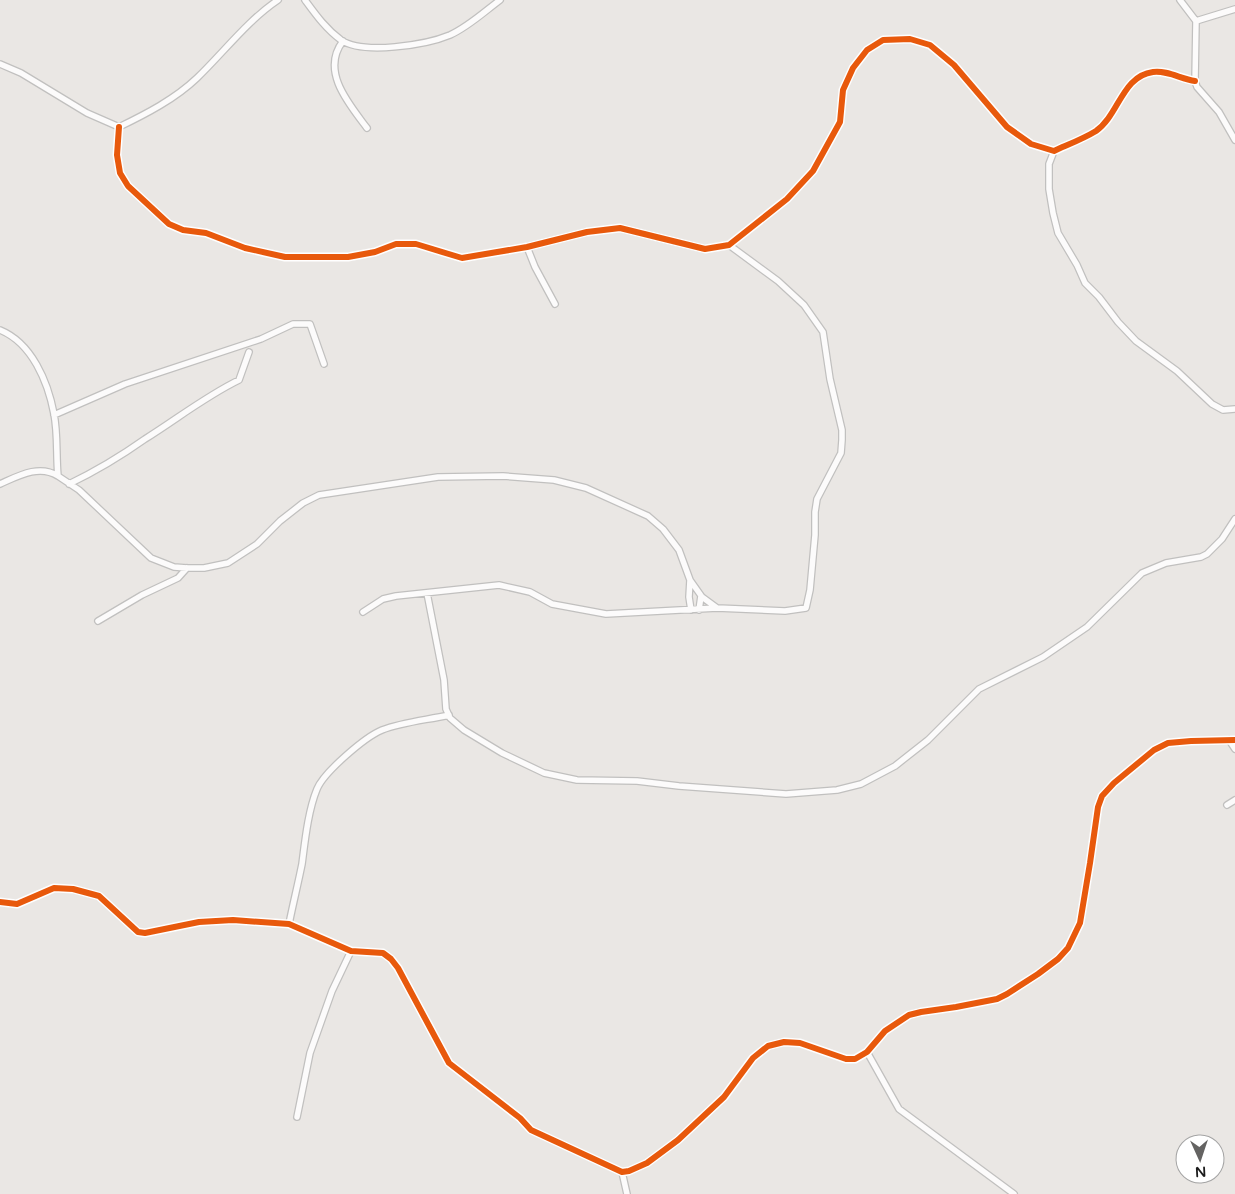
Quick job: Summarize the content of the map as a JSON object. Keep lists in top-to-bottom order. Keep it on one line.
{"north":"bottom"}
